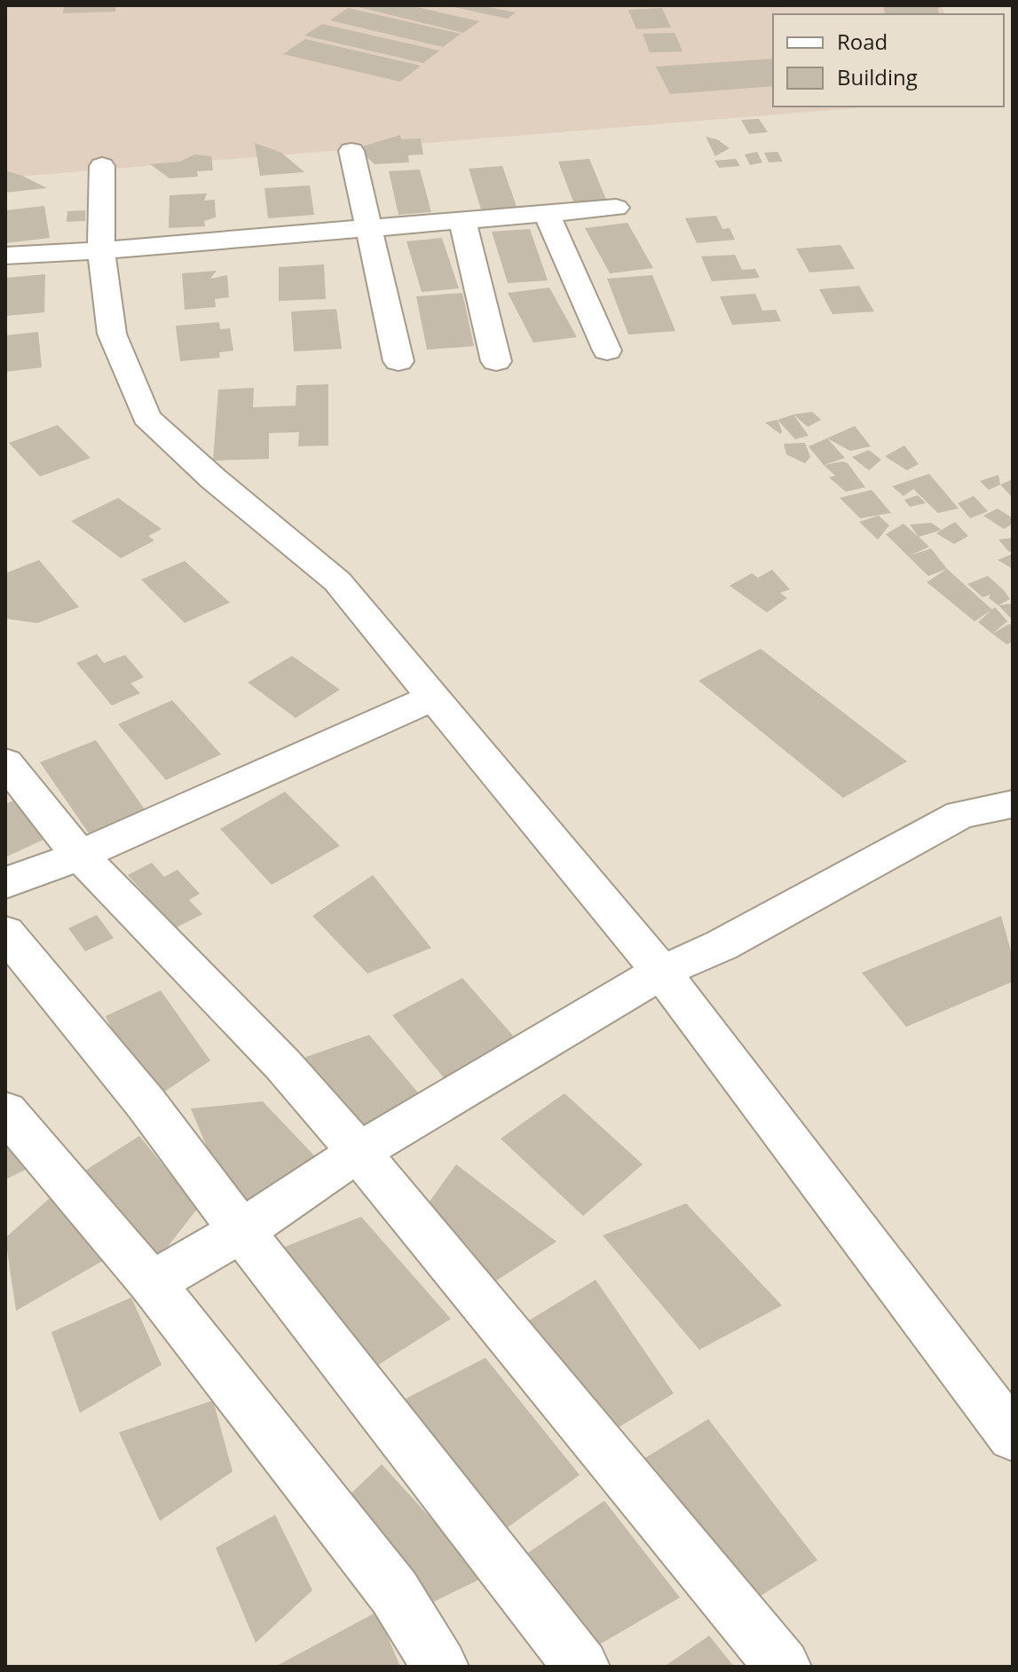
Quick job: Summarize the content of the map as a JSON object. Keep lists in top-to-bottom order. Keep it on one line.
{"legend":["Road","Building"]}
